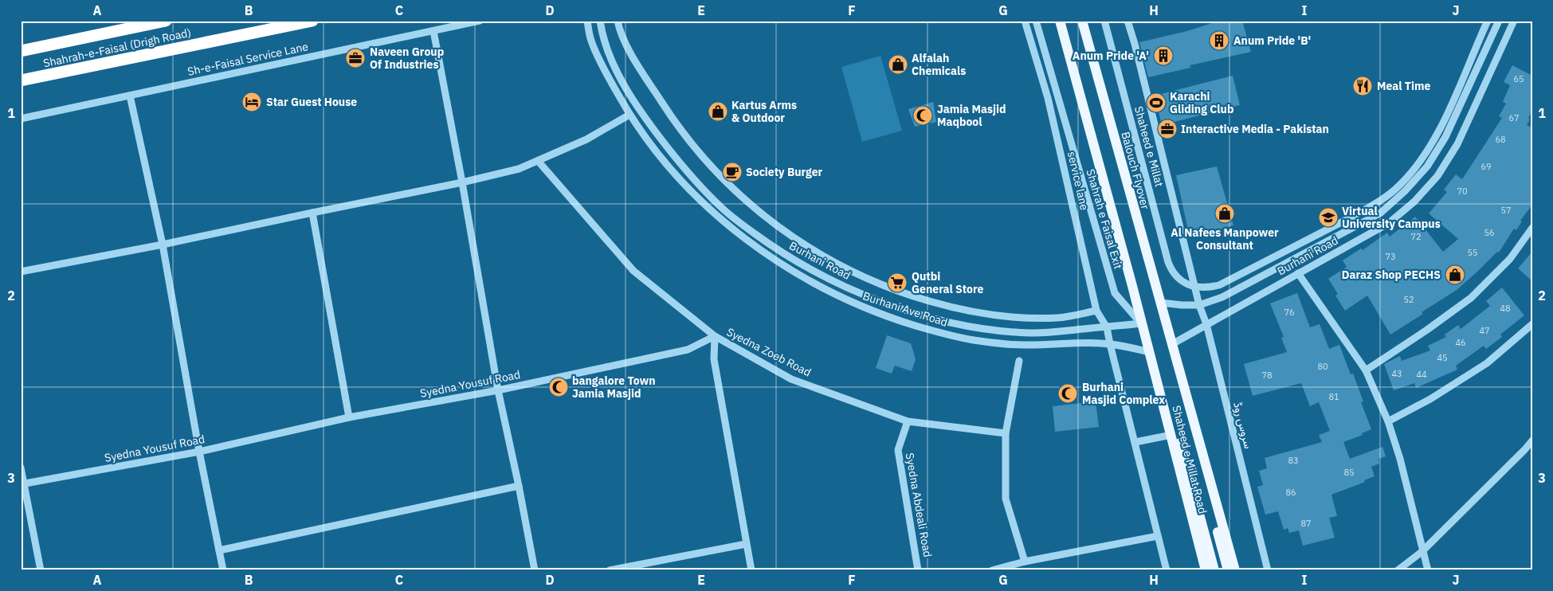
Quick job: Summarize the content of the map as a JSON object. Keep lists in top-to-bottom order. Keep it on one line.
{"streets":{"highway":["Shahrah-e-Faisal (Drigh Road)"],"main road":["Balouch Flyover","Shaheed e Millat Road"],"street":["Sh-e-Faisal Service Lane","Shaheed e Millat","service lane","Shahrah e Faisal Exit","Burhani Road","Burhani Ave Road","Syedna Zoeb Road","Syedna Yousuf Road","سروس روڈ","Syedna Abdeali Road"]},"crossings":[["Shaheed e Millat","سروس روڈ"],["Balouch Flyover","Burhani Road"],["Balouch Flyover","Shaheed e Millat Road"],["service lane","Burhani Road"],["service lane","Burhani Ave Road"],["Shahrah e Faisal Exit","Burhani Road"],["Shahrah e Faisal Exit","Shaheed e Millat Road"],["Burhani Road","سروس روڈ"],["Burhani Road","Shaheed e Millat Road"],["Burhani Ave Road","Shaheed e Millat Road"],["Syedna Zoeb Road","Syedna Yousuf Road"],["Syedna Zoeb Road","Syedna Abdeali Road"]],"places":{"building":["Anum Pride 'B'","Anum Pride 'A'"],"office":["Naveen Group Of Industries","Interactive Media - Pakistan"],"shop":["Alfalah Chemicals","Kartus Arms & Outdoor","Al Nafees Manpower Consultant","Daraz Shop PECHS"],"restaurant":["Meal Time"],"hotel":["Star Guest House"],"sports":["Karachi Gliding Club"],"mosque":["Jamia Masjid Maqbool","bangalore Town Jamia Masjid","Burhani Masjid Complex"],"cafe":["Society Burger"],"school or university":["Virtual University Campus"],"supermarket":["Qutbi General Store"]},"house_numbers":["65","67","68","69","70","57","56","72","55","73","52","48","76","47","46","45","80","43","44","78","81","83","85","86","87"],"grid":{"columns":["A","B","C","D","E","F","G","H","I","J"],"rows":["1","2","3"]}}
